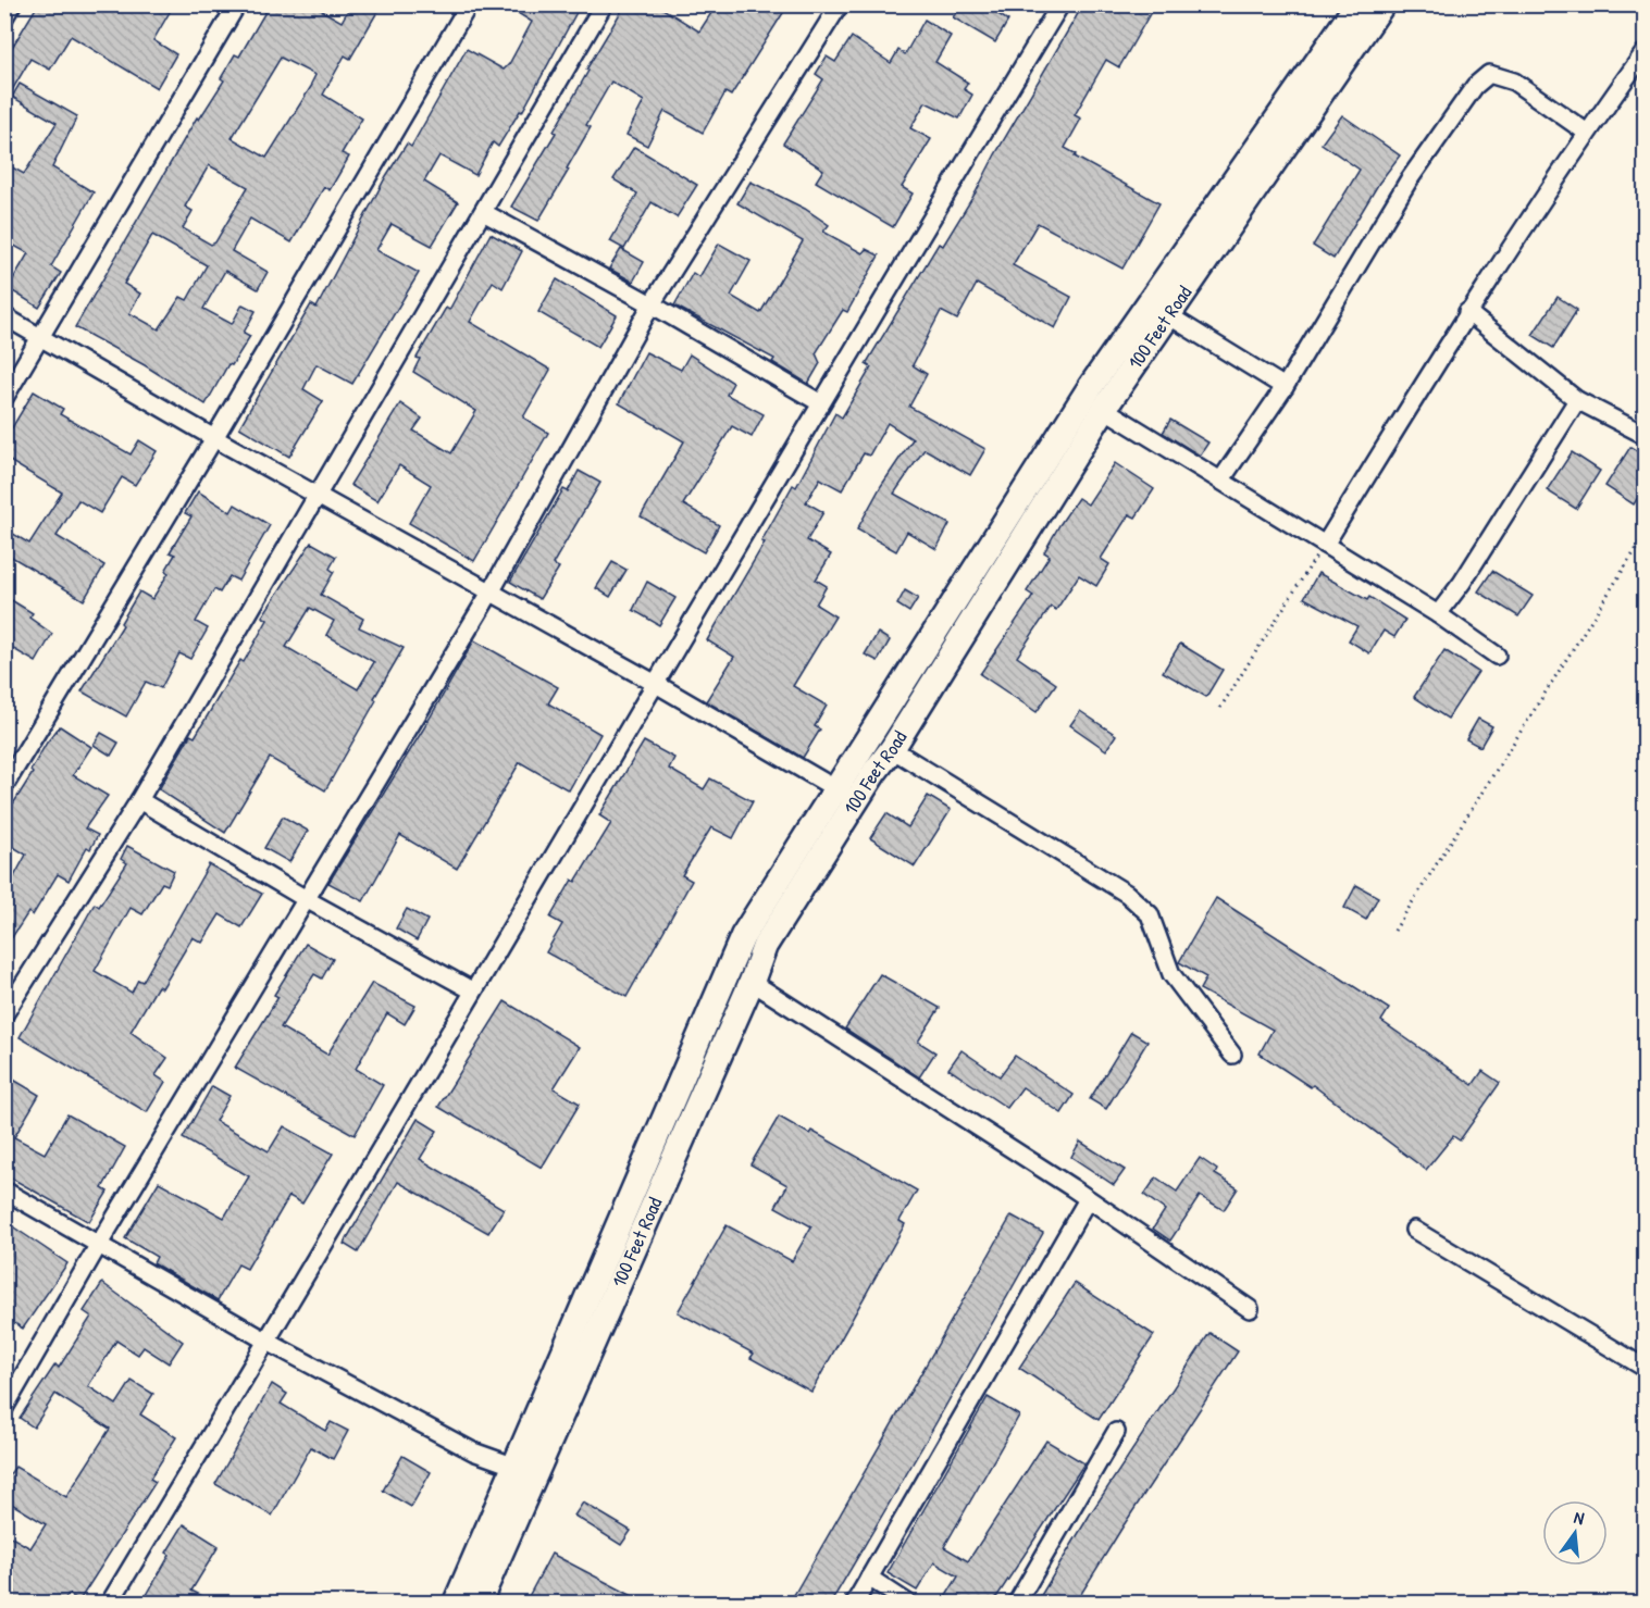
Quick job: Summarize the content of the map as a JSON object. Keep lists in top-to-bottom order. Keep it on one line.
{"streets":{"street":["100 Feet Road"]},"north":"top"}
